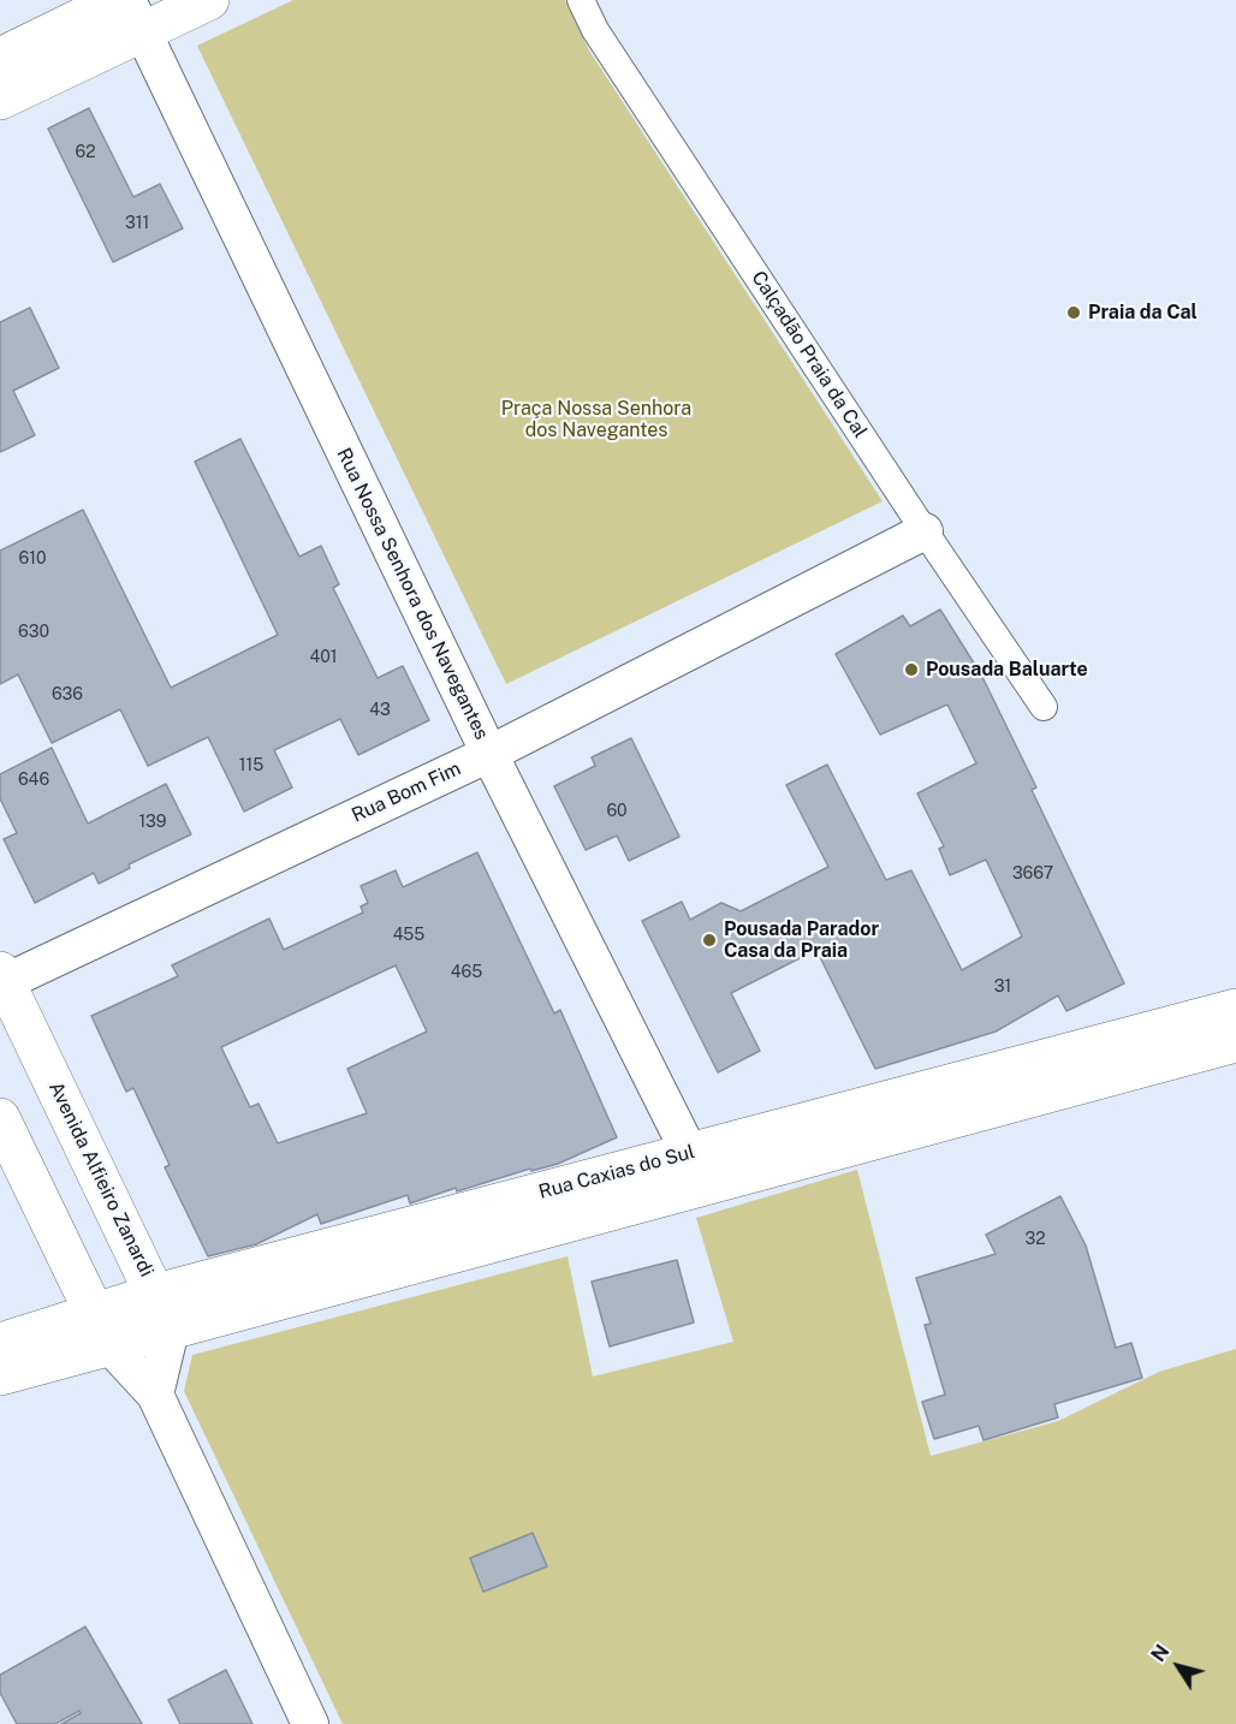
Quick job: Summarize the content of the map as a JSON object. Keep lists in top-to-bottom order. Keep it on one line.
{"streets":{"street":["Calçadão Praia da Cal","Rua Nossa Senhora dos Navegantes","Rua Bom Fim","Rua Caxias do Sul","Avenida Alfieiro Zanardi"]},"crossings":[["Calçadão Praia da Cal","Rua Bom Fim"],["Rua Nossa Senhora dos Navegantes","Rua Bom Fim"],["Rua Nossa Senhora dos Navegantes","Rua Caxias do Sul"],["Rua Bom Fim","Avenida Alfieiro Zanardi"],["Rua Caxias do Sul","Avenida Alfieiro Zanardi"]],"parks":["Praça Nossa Senhora dos Navegantes"],"places":["Praia da Cal","Pousada Baluarte","Pousada Parador Casa da Praia"],"house_numbers":["62","311","610","630","401","636","43","115","646","60","139","3667","455","465","31","32"],"north":"top left"}
